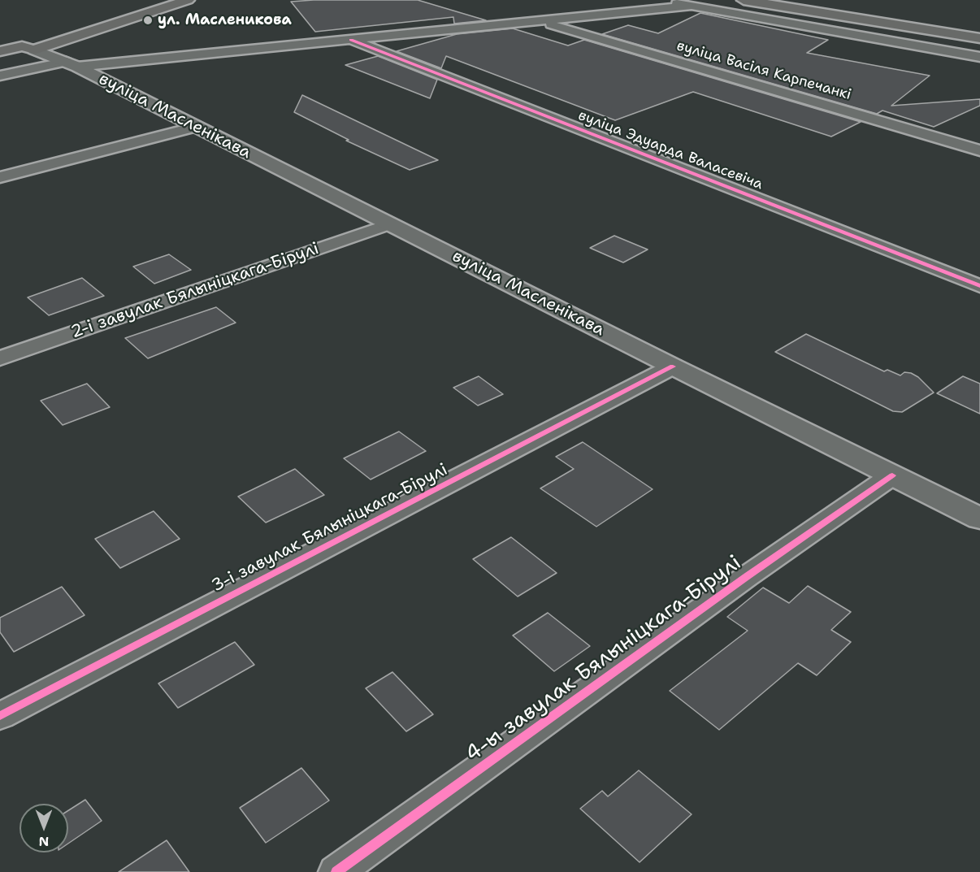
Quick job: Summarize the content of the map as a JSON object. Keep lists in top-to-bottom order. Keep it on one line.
{"streets":{"main road":["вуліца Масленікава"],"street":["вуліца Васіля Карпечанкі","вуліца Эдуарда Валасевіча","2-і завулак Бялыніцкага-Бірулі","3-і завулак Бялыніцкага-Бірулі","4-ы завулак Бялыніцкага-Бірулі"]},"crossings":[["вуліца Масленікава","2-і завулак Бялыніцкага-Бірулі"],["вуліца Масленікава","3-і завулак Бялыніцкага-Бірулі"],["вуліца Масленікава","4-ы завулак Бялыніцкага-Бірулі"]],"places":["ул. Масленикова"],"north":"bottom"}
